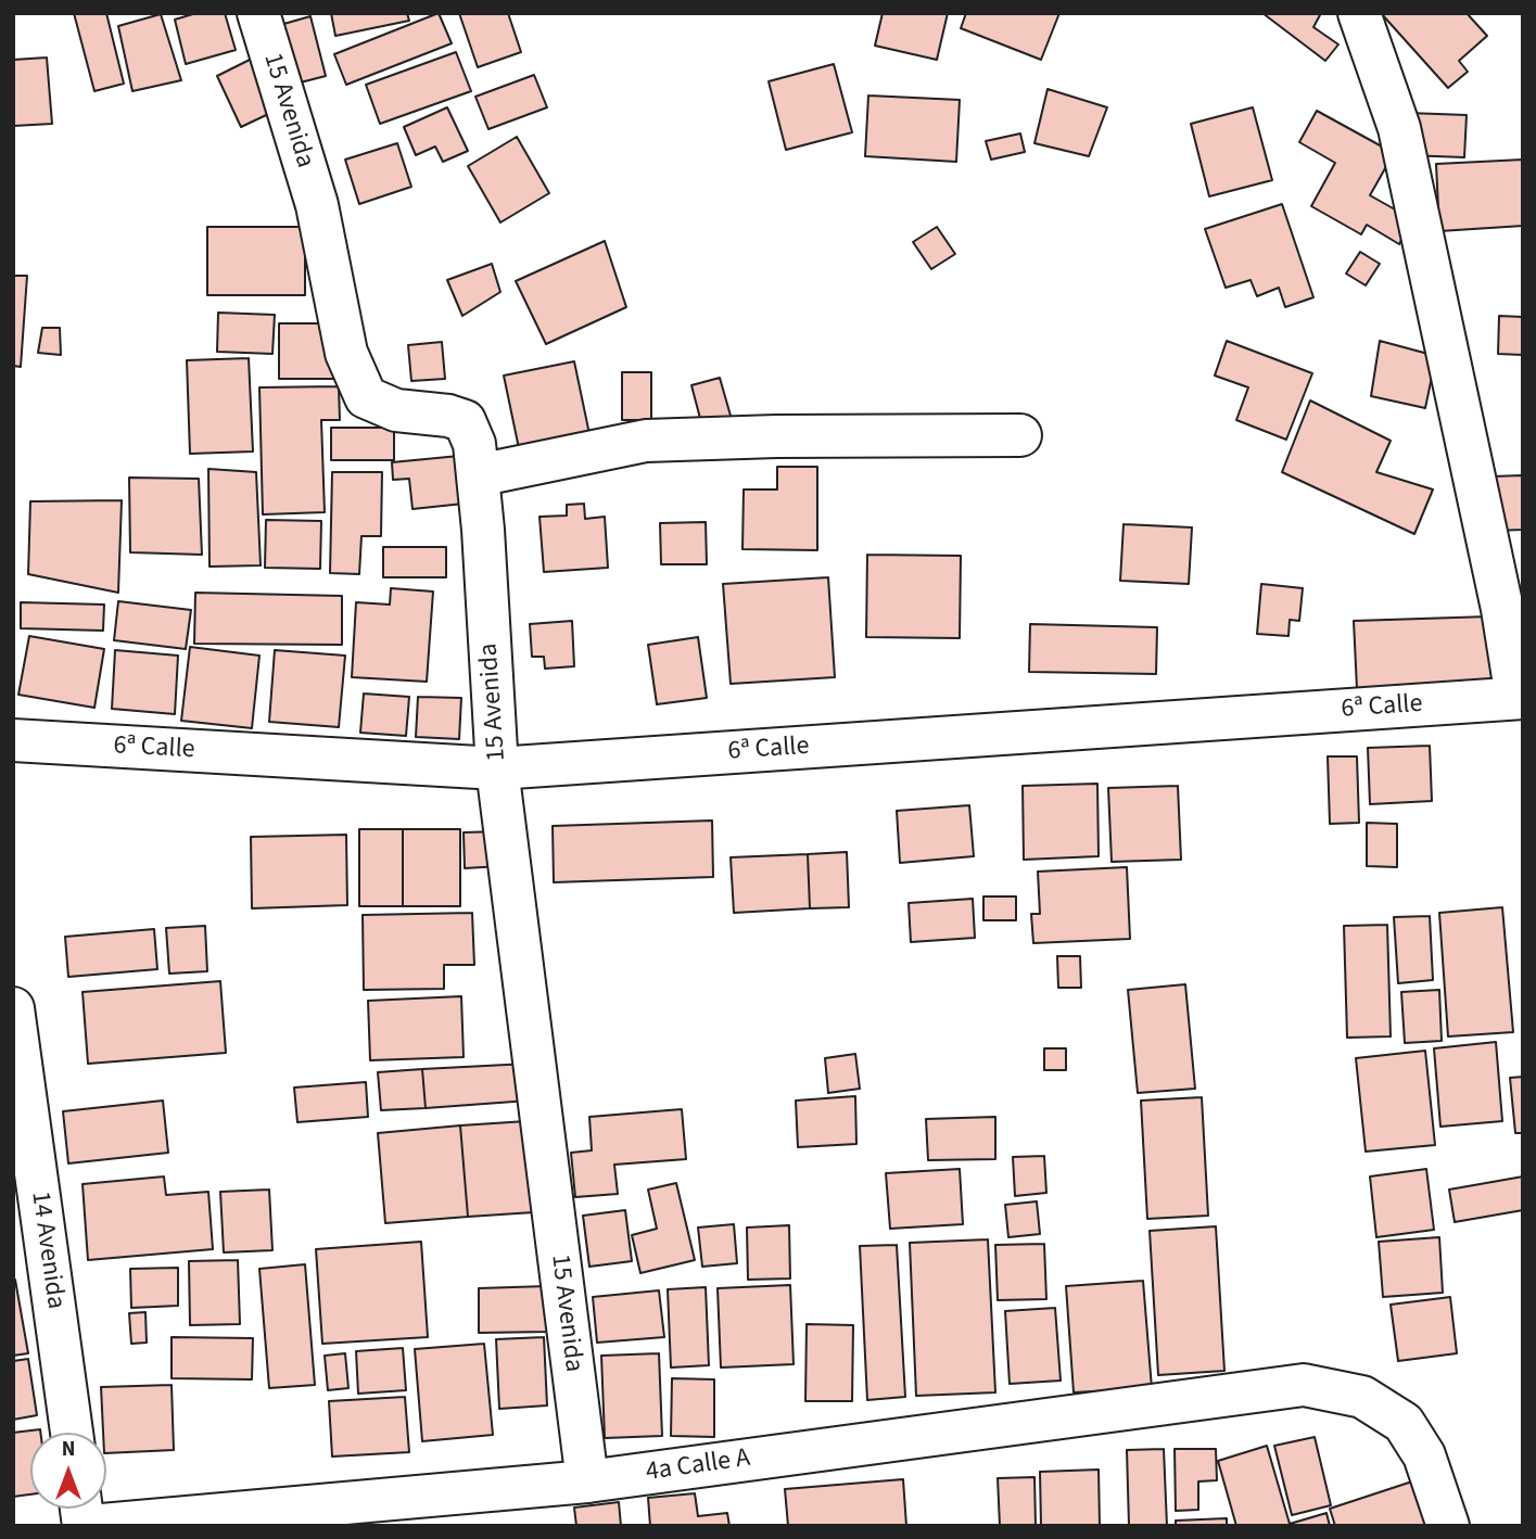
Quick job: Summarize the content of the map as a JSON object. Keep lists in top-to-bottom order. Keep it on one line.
{"streets":{"street":["15 Avenida","6ª Calle","14 Avenida","4a Calle A"]},"crossings":[["15 Avenida","6ª Calle"],["15 Avenida","4a Calle A"]],"north":"top"}
